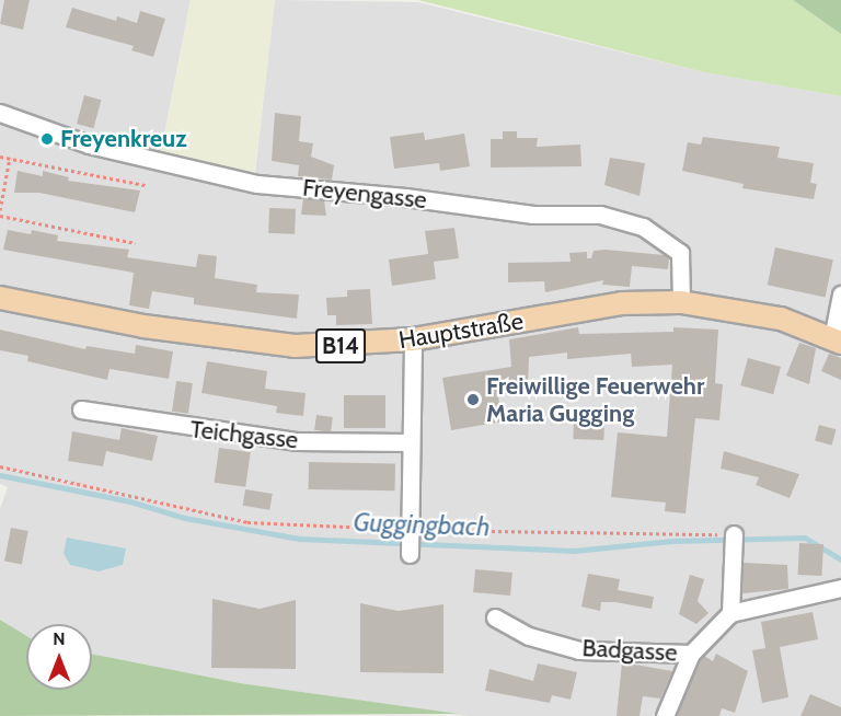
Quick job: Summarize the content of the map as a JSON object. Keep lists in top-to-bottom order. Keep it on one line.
{"streets":{"main road":["Hauptstraße","B14"],"street":["Freyengasse","Teichgasse","Badgasse"]},"crossings":[["Freyengasse","Hauptstraße"]],"water":["Guggingbach"],"places":["Freyenkreuz","Freiwillige Feuerwehr Maria Gugging"],"north":"top"}
